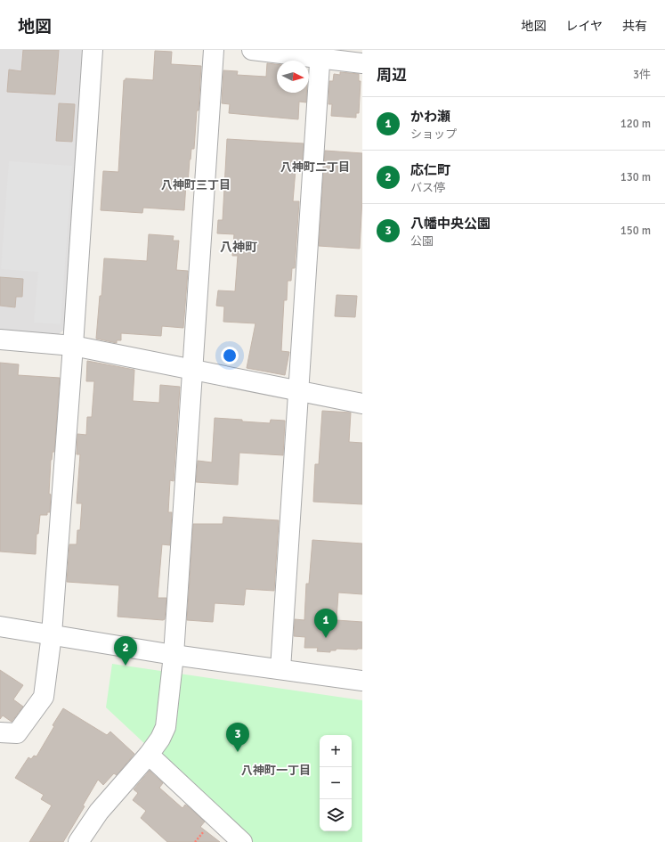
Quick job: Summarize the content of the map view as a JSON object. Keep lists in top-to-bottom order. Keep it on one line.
{"districts":["八神町二丁目","八神町三丁目","八神町","八神町一丁目"],"north":"right","page":{"header":"地図","nav":["地図","レイヤ","共有"],"heading":["周辺","3件"],"list":[{"mark":"1","name":"かわ瀬","note":"ショップ","value":"120 m"},{"mark":"2","name":"応仁町","note":"バス停","value":"130 m"},{"mark":"3","name":"八幡中央公園","note":"公園","value":"150 m"}],"pins":["1","2","3"],"map_buttons":["+","−"]}}
